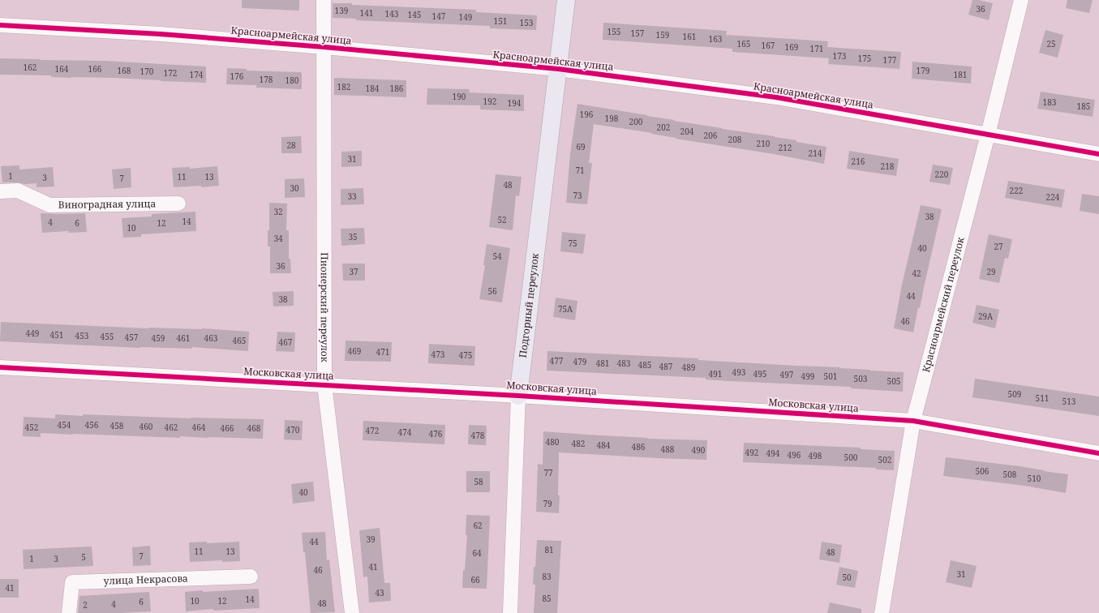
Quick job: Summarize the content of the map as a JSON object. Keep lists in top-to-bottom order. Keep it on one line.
{"streets":{"main road":["Подгорный переулок"],"street":["Красноармейская улица","Виноградная улица","Красноармейский переулок","Пионерский переулок","Московская улица","улица Некрасова"]},"crossings":[["Красноармейская улица","Красноармейский переулок"],["Красноармейская улица","Подгорный переулок"],["Красноармейская улица","Пионерский переулок"],["Красноармейский переулок","Московская улица"],["Подгорный переулок","Московская улица"],["Пионерский переулок","Московская улица"]],"house_numbers":["36","139","141","143","145","147","149","151","153","155","157","159","161","163","165","25","167","169","171","173","175","177","162","164","166","168","179","170","172","174","181","176","178","180","182","184","186","190","192","183","194","185","196","198","200","202","204","206","208","210","28","69","212","214","31","216","218","71","220","1","11","13","3","7","48","30","222","73","33","224","32","38","52","14","4","6","12","10","35","34","75","27","40","54","36","37","29","42","56","44","38","75А","29А","46","449","451","453","455","457","459","461","463","465","467","469","471","473","475","477","479","481","483","485","487","489","493","491","495","497","499","501","503","505","509","511","513","454","456","458","460","452","462","464","466","468","470","472","474","476","478","480","482","484","486","488","490","492","494","496","498","500","502","506","77","508","510","58","40","79","62","39","44","81","11","13","48","64","7","5","1","3","41","46","31","83","50","66","41","43","85","14","10","12","6","48","4","2"]}
